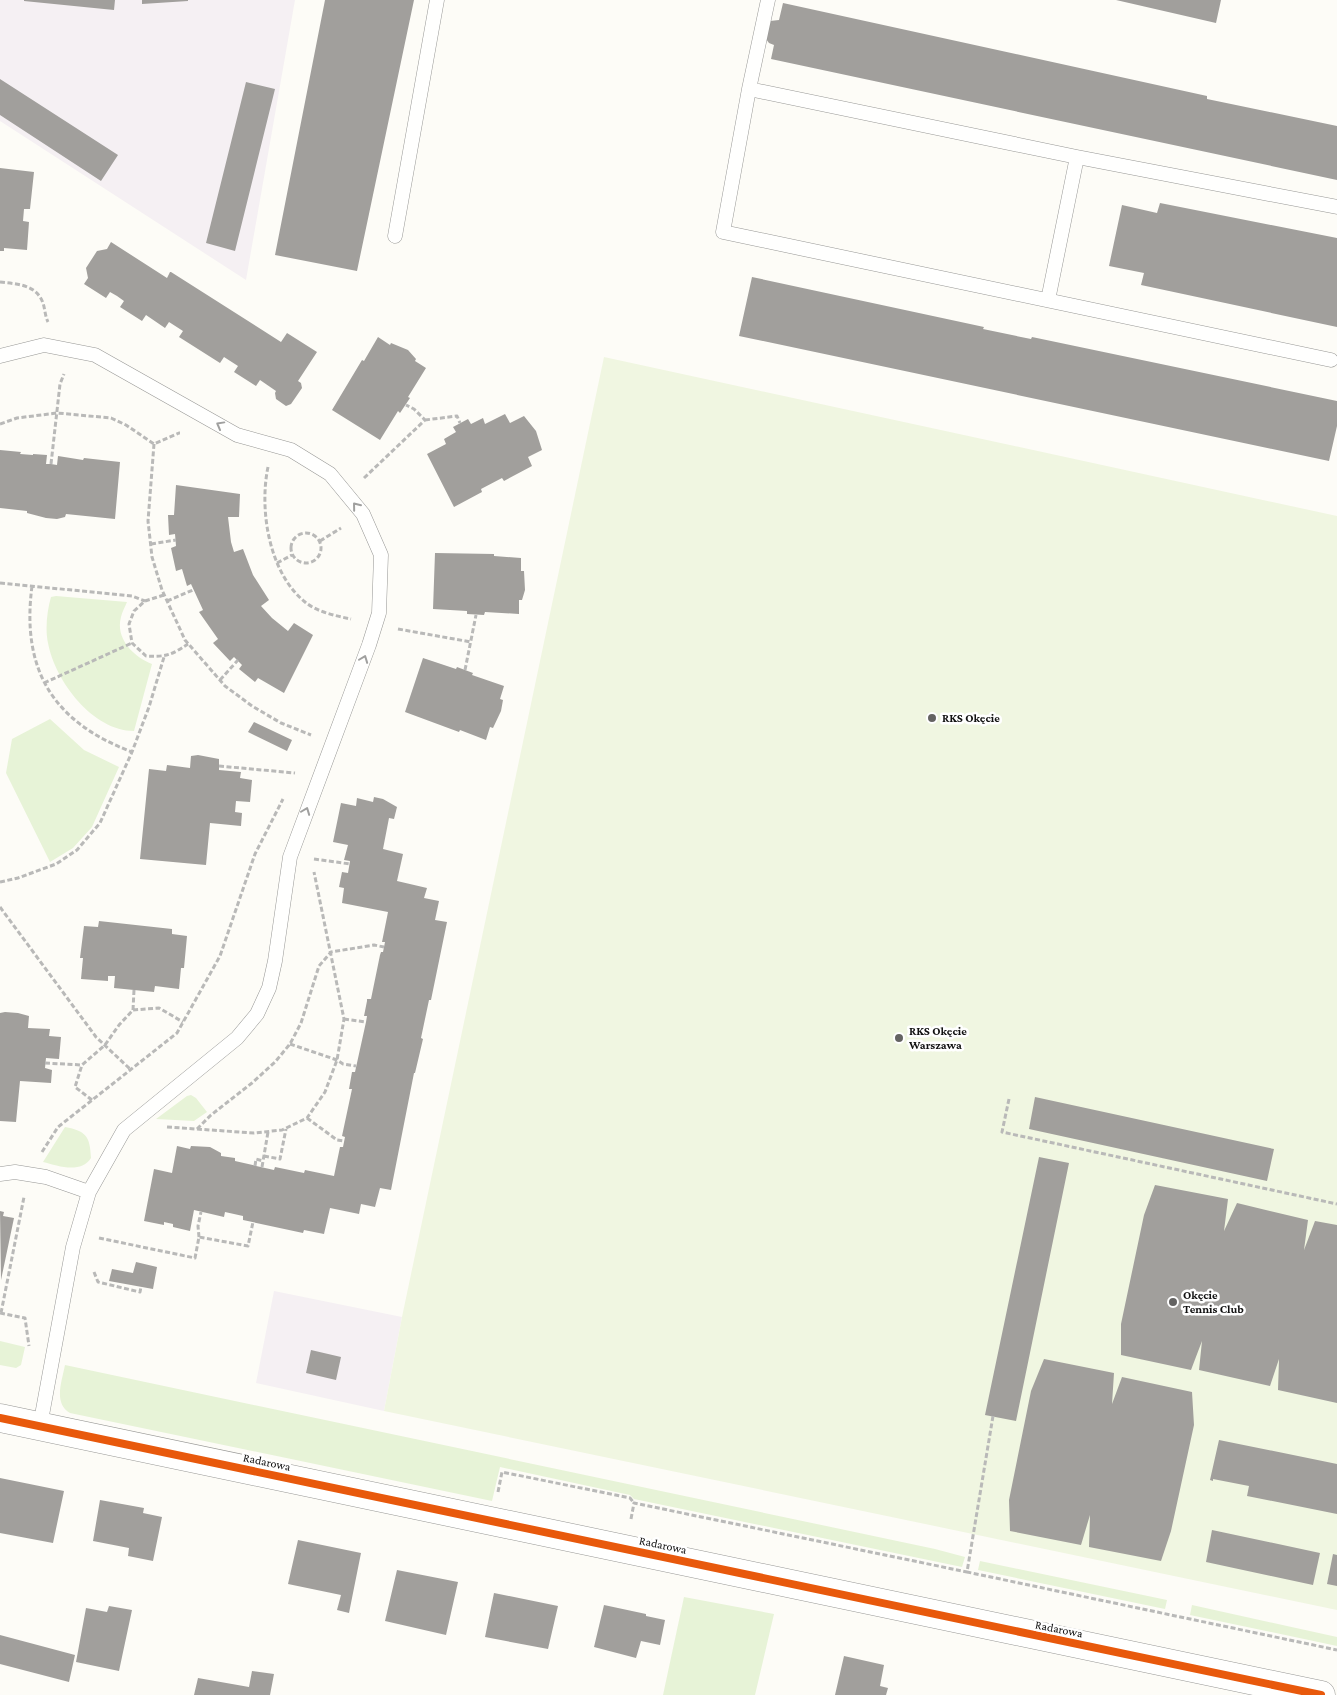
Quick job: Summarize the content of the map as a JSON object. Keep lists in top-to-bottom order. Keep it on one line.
{"streets":{"street":["Radarowa"]},"places":["RKS Okęcie","RKS Okęcie Warszawa","Okęcie Tennis Club"]}
